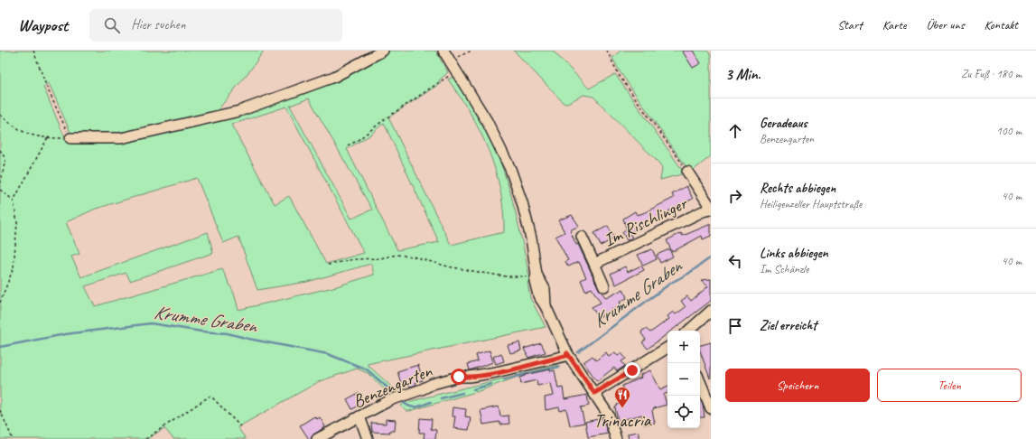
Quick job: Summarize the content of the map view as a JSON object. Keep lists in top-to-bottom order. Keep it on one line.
{"streets":{"street":["Im Rischlinger","Benzengarten"]},"water":["Krumme Graben"],"places":{"restaurant":["Trinacria"]},"page":{"header":"Waypost","search":"Hier suchen","nav":["Start","Karte","Über uns","Kontakt"],"heading":["3 Min.","Zu Fuß · 180 m"],"list":[["Geradeaus","Benzengarten","100 m"],["Rechts abbiegen","Heiligenzeller Hauptstraße","40 m"],["Links abbiegen","Im Schänzle","40 m"],"Ziel erreicht"],"map_buttons":["+","−"],"buttons":["Speichern","Teilen"]}}
